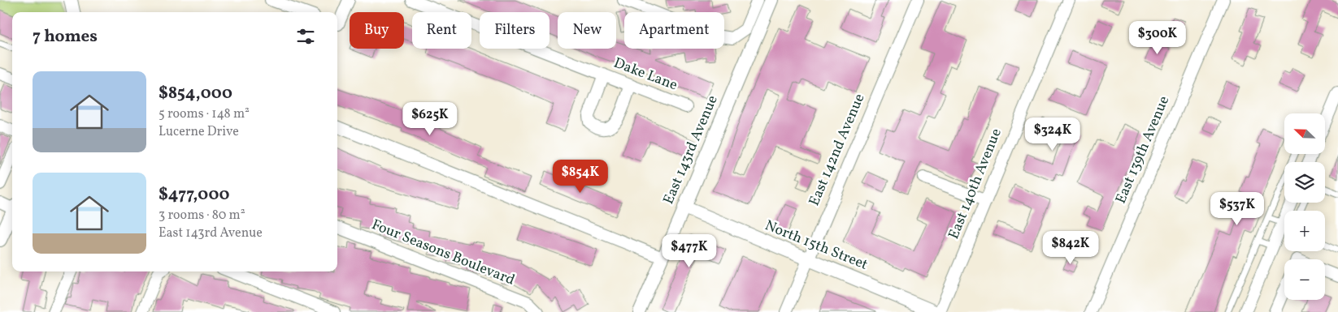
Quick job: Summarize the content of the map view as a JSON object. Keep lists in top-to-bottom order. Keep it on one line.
{"streets":{"street":["Dake Lane","East 143rd Avenue","East 142nd Avenue","East 139th Avenue","East 140th Avenue","North 15th Street","Four Seasons Boulevard"]},"crossings":[["East 143rd Avenue","North 15th Street"],["East 142nd Avenue","North 15th Street"]],"north":"top left","page":{"chip":["Buy","Rent","Filters","New","Apartment"],"heading":"7 homes","price":["$300K","$625K","$324K","$854K","$537K","$842K","$477K"],"list":[{"name":"$854,000","note":"5 rooms · 148 m² · Lucerne Drive"},{"name":"$477,000","note":"3 rooms · 80 m² · East 143rd Avenue"}],"map_buttons":["+","−"]}}
